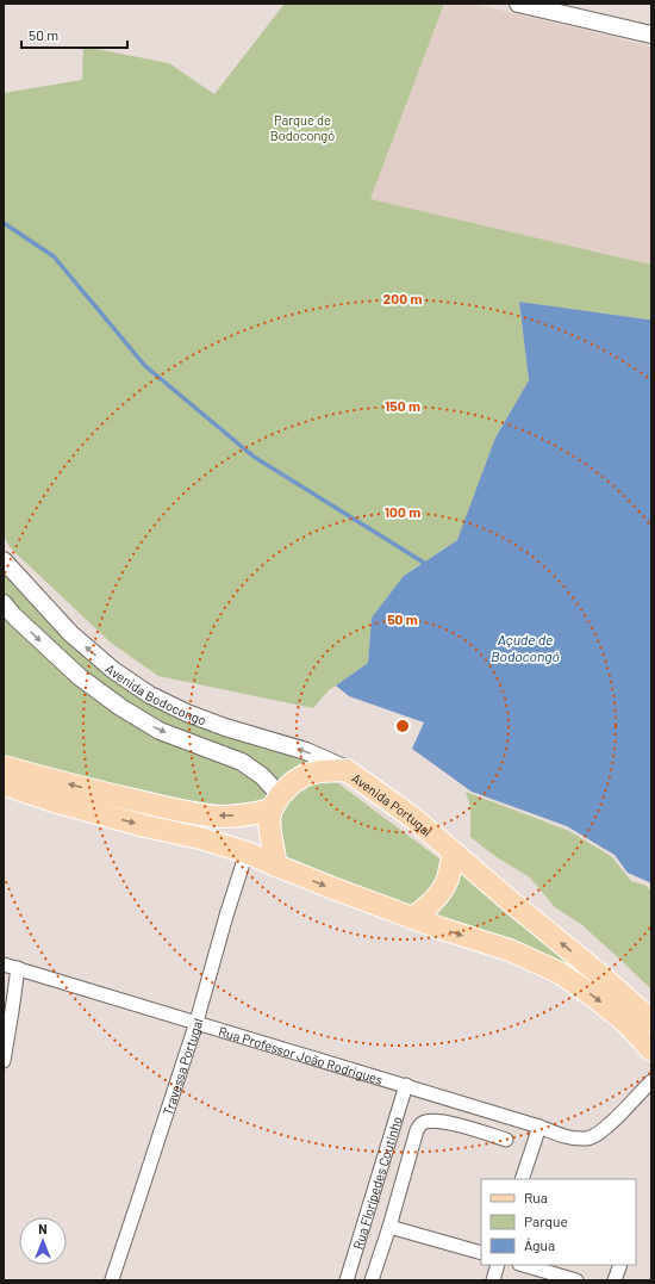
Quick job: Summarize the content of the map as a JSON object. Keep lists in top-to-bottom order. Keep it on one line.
{"streets":{"main road":["Avenida Portugal"],"street":["Avenida Bodocongo","Rua Professor João Rodrigues","Travessa Portugal","Rua Florípedes Coutinho"]},"crossings":[["Avenida Bodocongo","Avenida Portugal"],["Rua Professor João Rodrigues","Travessa Portugal"],["Rua Professor João Rodrigues","Rua Florípedes Coutinho"]],"water":["Açude de Bodocongó"],"parks":["Parque de Bodocongó"],"legend":["Rua","Parque","Água"],"scale_bar":"50 m","north":"top","rings":["200 m","150 m","100 m","50 m"]}
